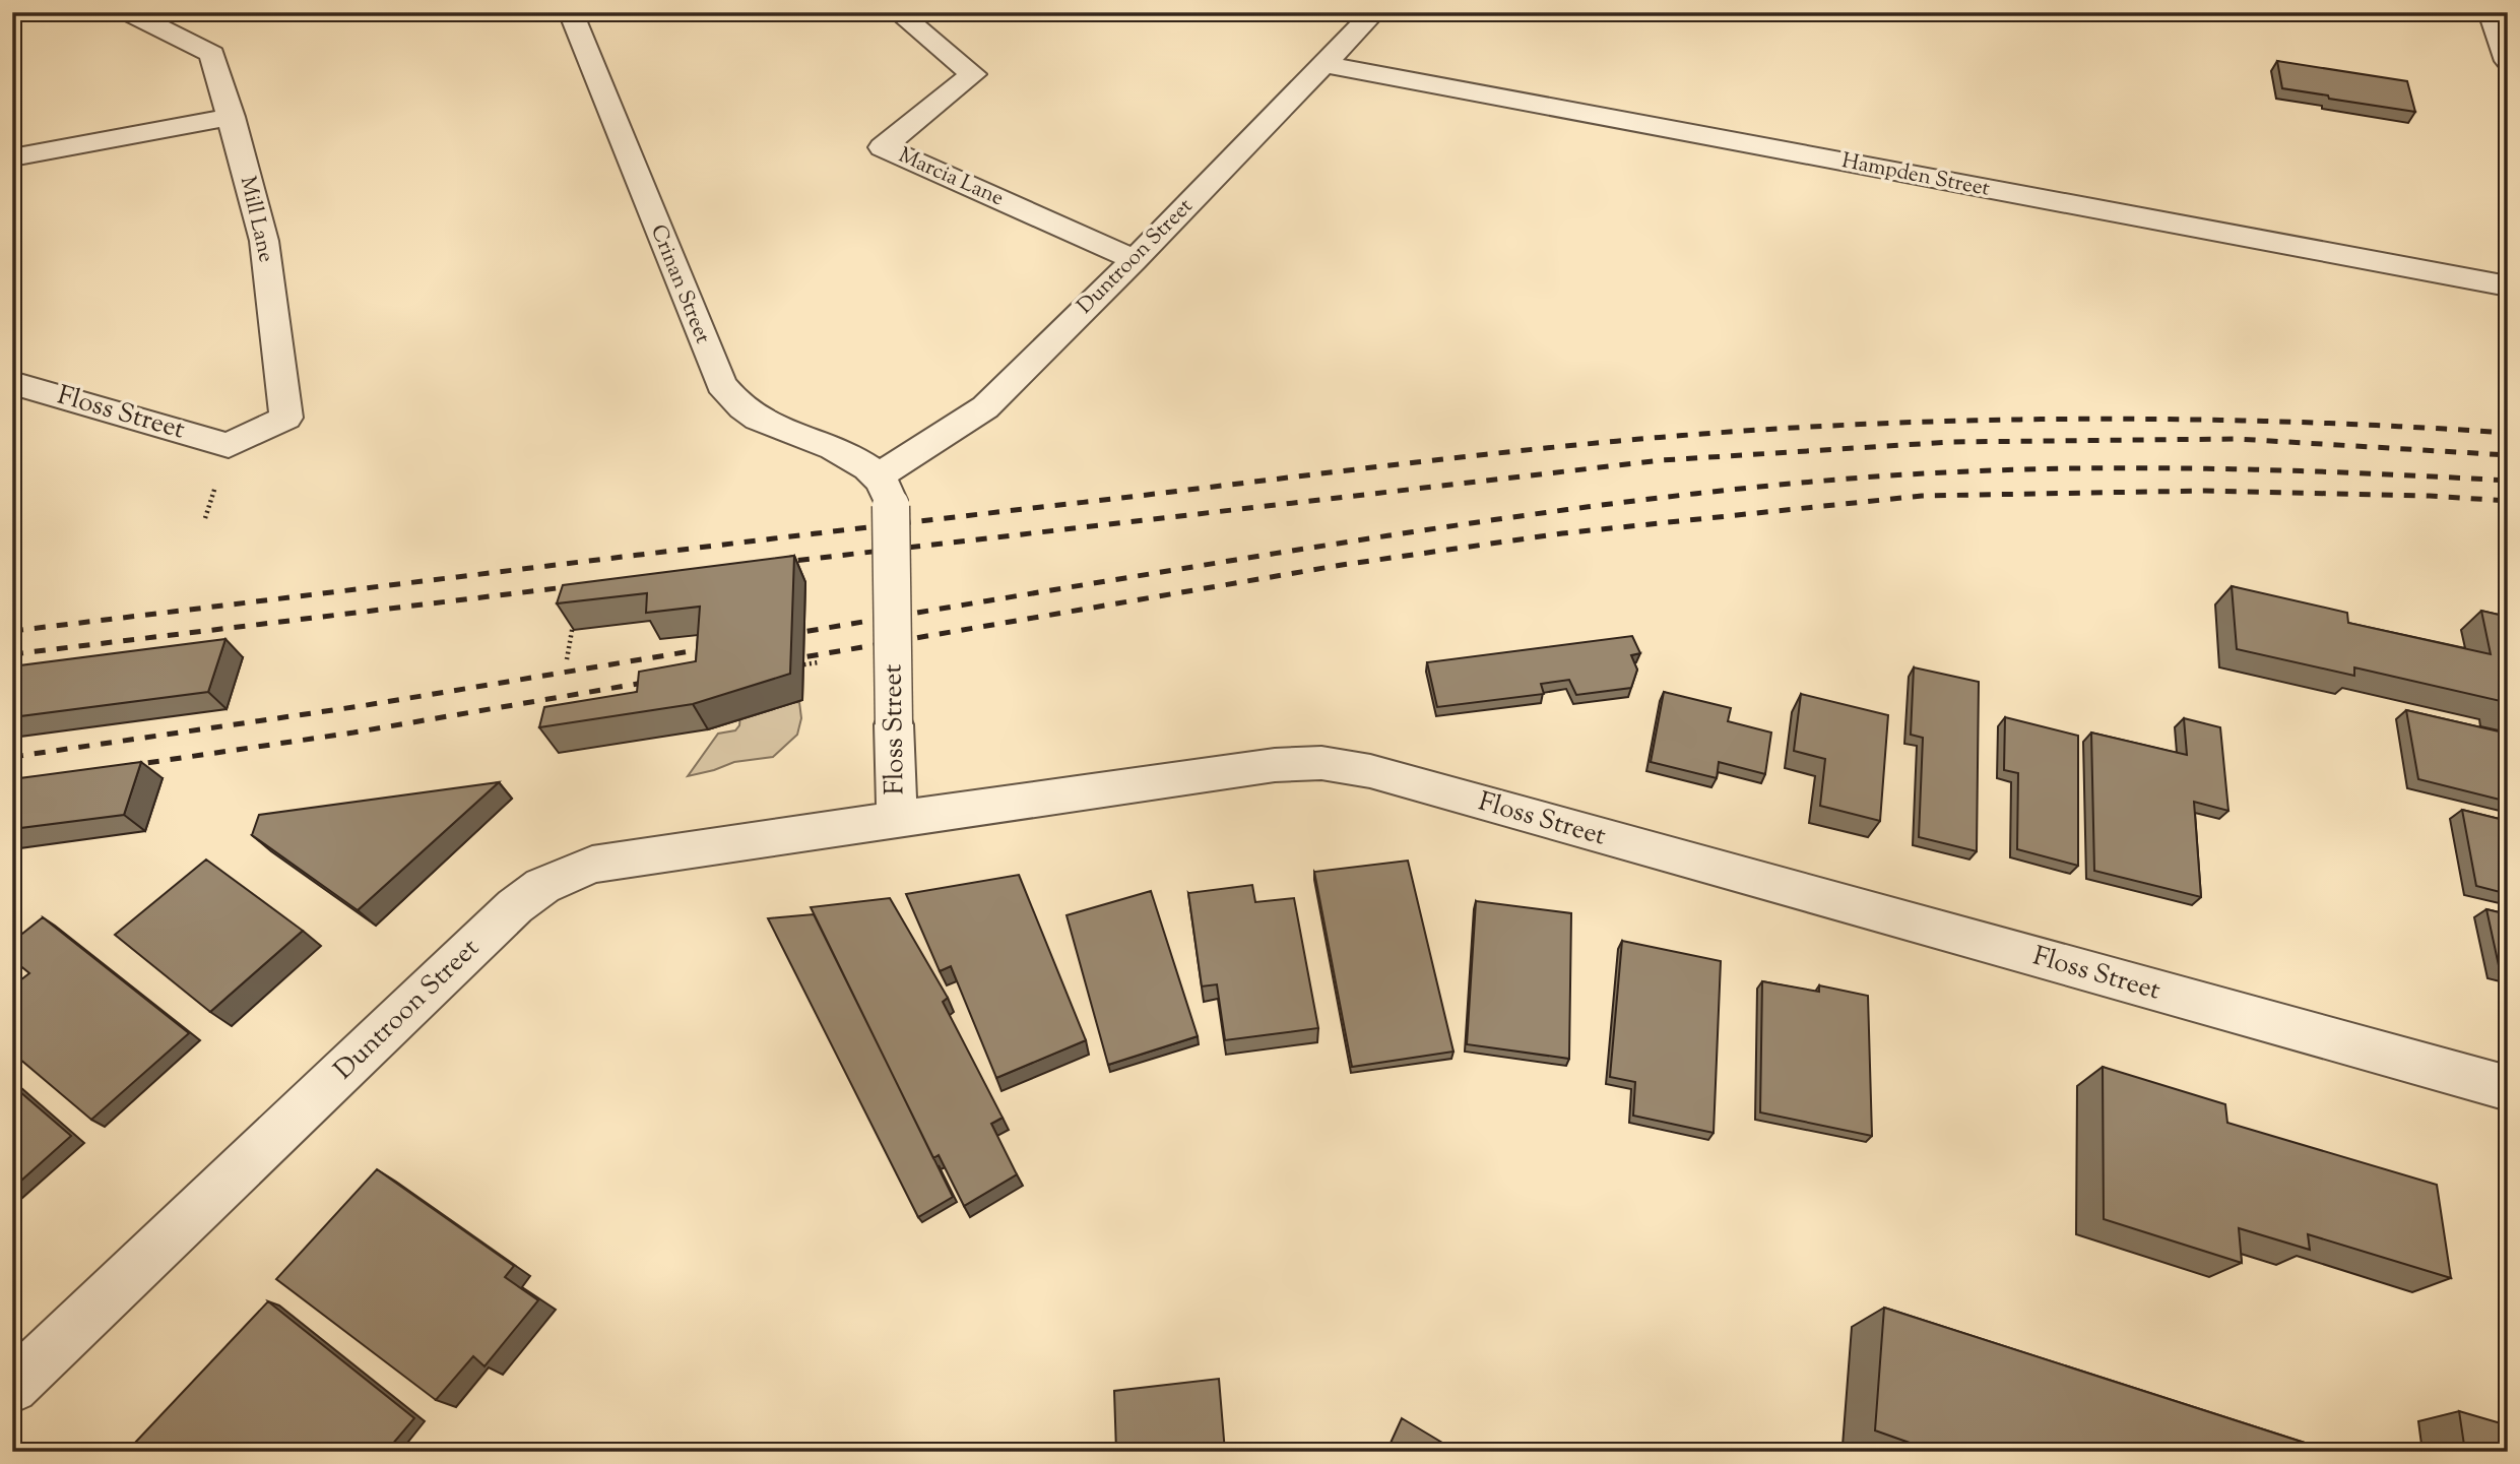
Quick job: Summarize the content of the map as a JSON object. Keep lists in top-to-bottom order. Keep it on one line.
{"streets":{"street":["Hampden Street","Marcia Lane","Mill Lane","Duntroon Street","Crinan Street","Floss Street"]},"crossings":[["Hampden Street","Duntroon Street"],["Marcia Lane","Duntroon Street"],["Mill Lane","Floss Street"],["Duntroon Street","Crinan Street"],["Duntroon Street","Floss Street"],["Crinan Street","Floss Street"]]}
